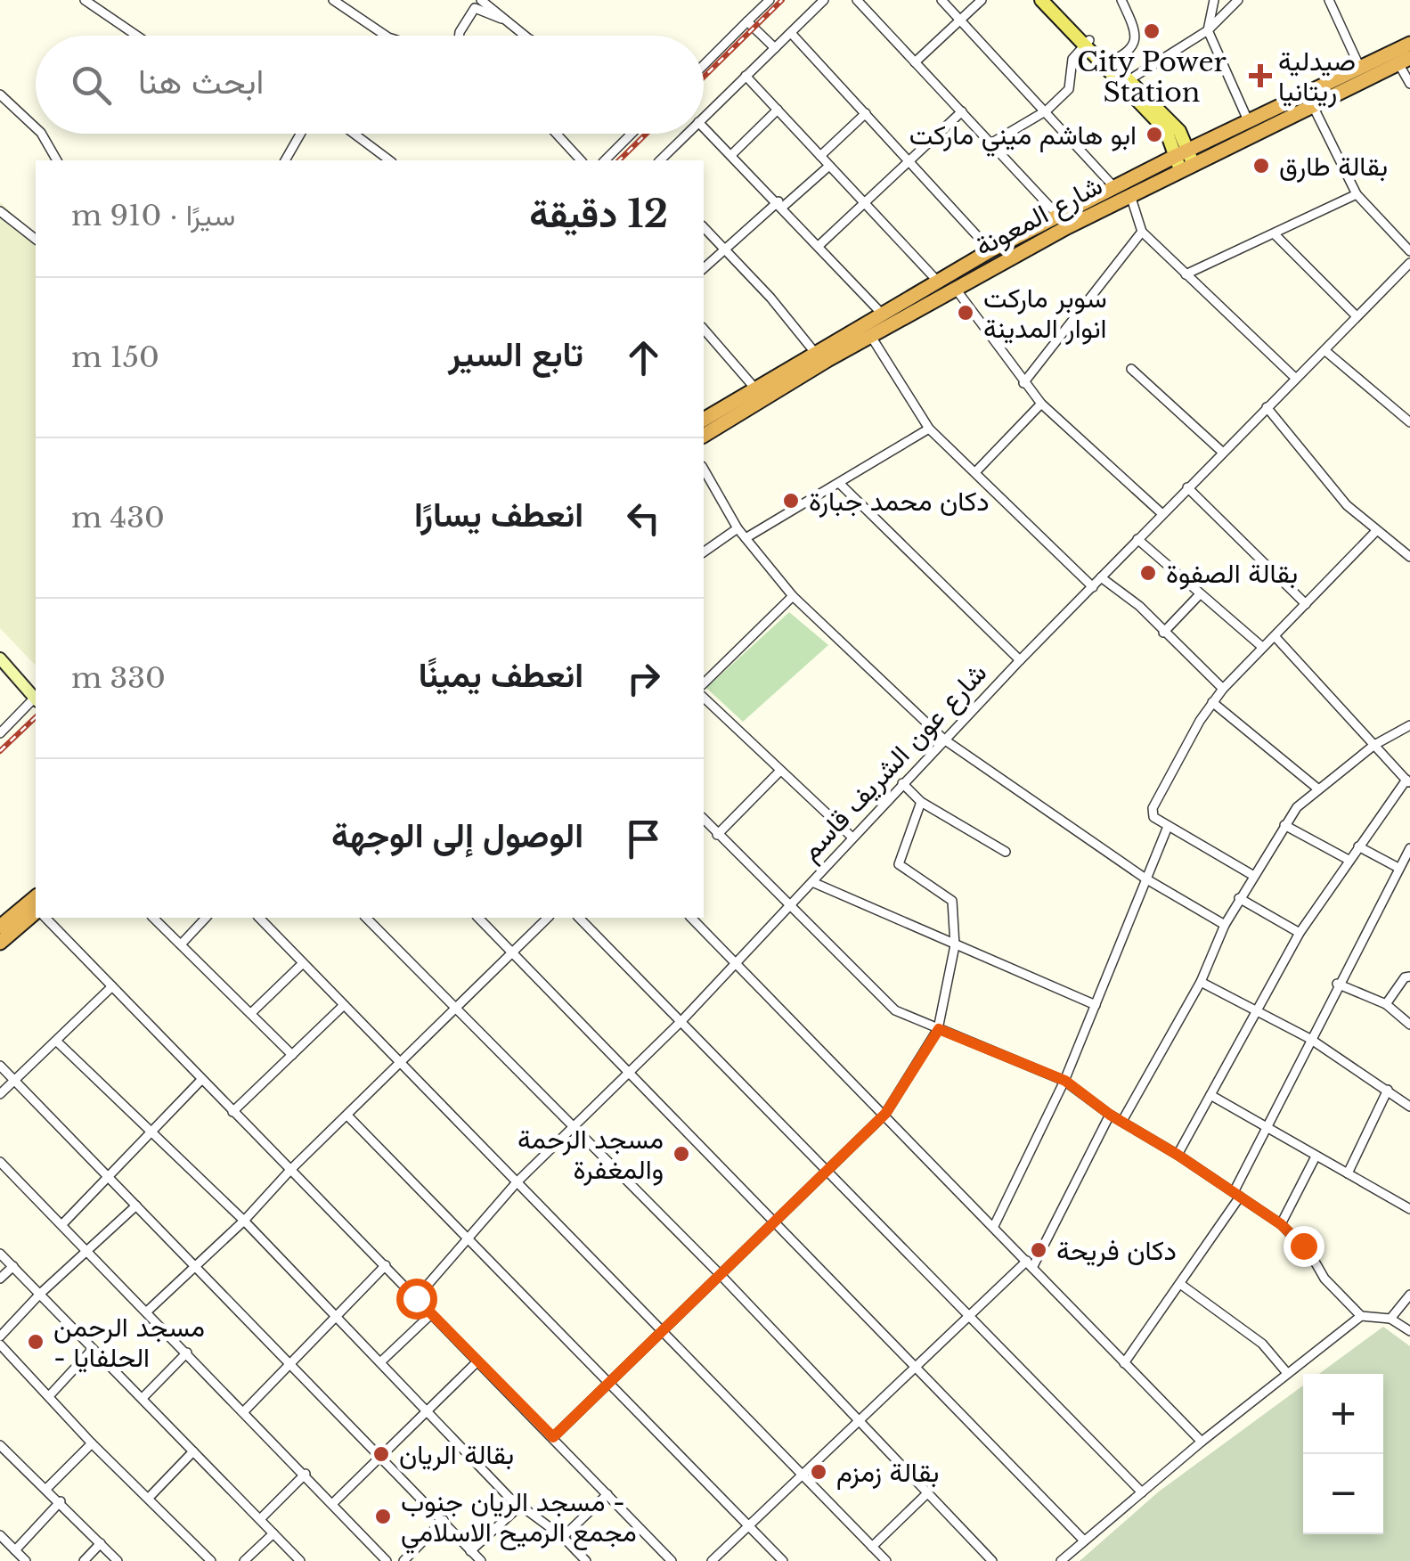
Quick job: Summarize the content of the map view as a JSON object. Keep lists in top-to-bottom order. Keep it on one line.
{"streets":{"highway":["شارع المعونة"],"street":["شارع عون الشريف قاسم"]},"places":{"other":["City Power Station","ابو هاشم ميني ماركت","بقالة طارق","سوبر ماركت انوار المدينة","دكان محمد جبارة","بقالة الصفوة","مسجد الرحمة والمغفرة","دكان فريحة","مسجد الرحمن - الحلفايا","بقالة الريان","بقالة زمزم","مسجد الريان جنوب - مجمع الرميح الاسلامي"],"health":["صيدلية ريتانيا"]},"page":{"search":"ابحث هنا","heading":["12 دقيقة","سيرًا · 910 m"],"list":[["تابع السير","150 m"],["انعطف يسارًا","430 m"],["انعطف يمينًا","330 m"],"الوصول إلى الوجهة"],"map_buttons":["+","−"]}}
